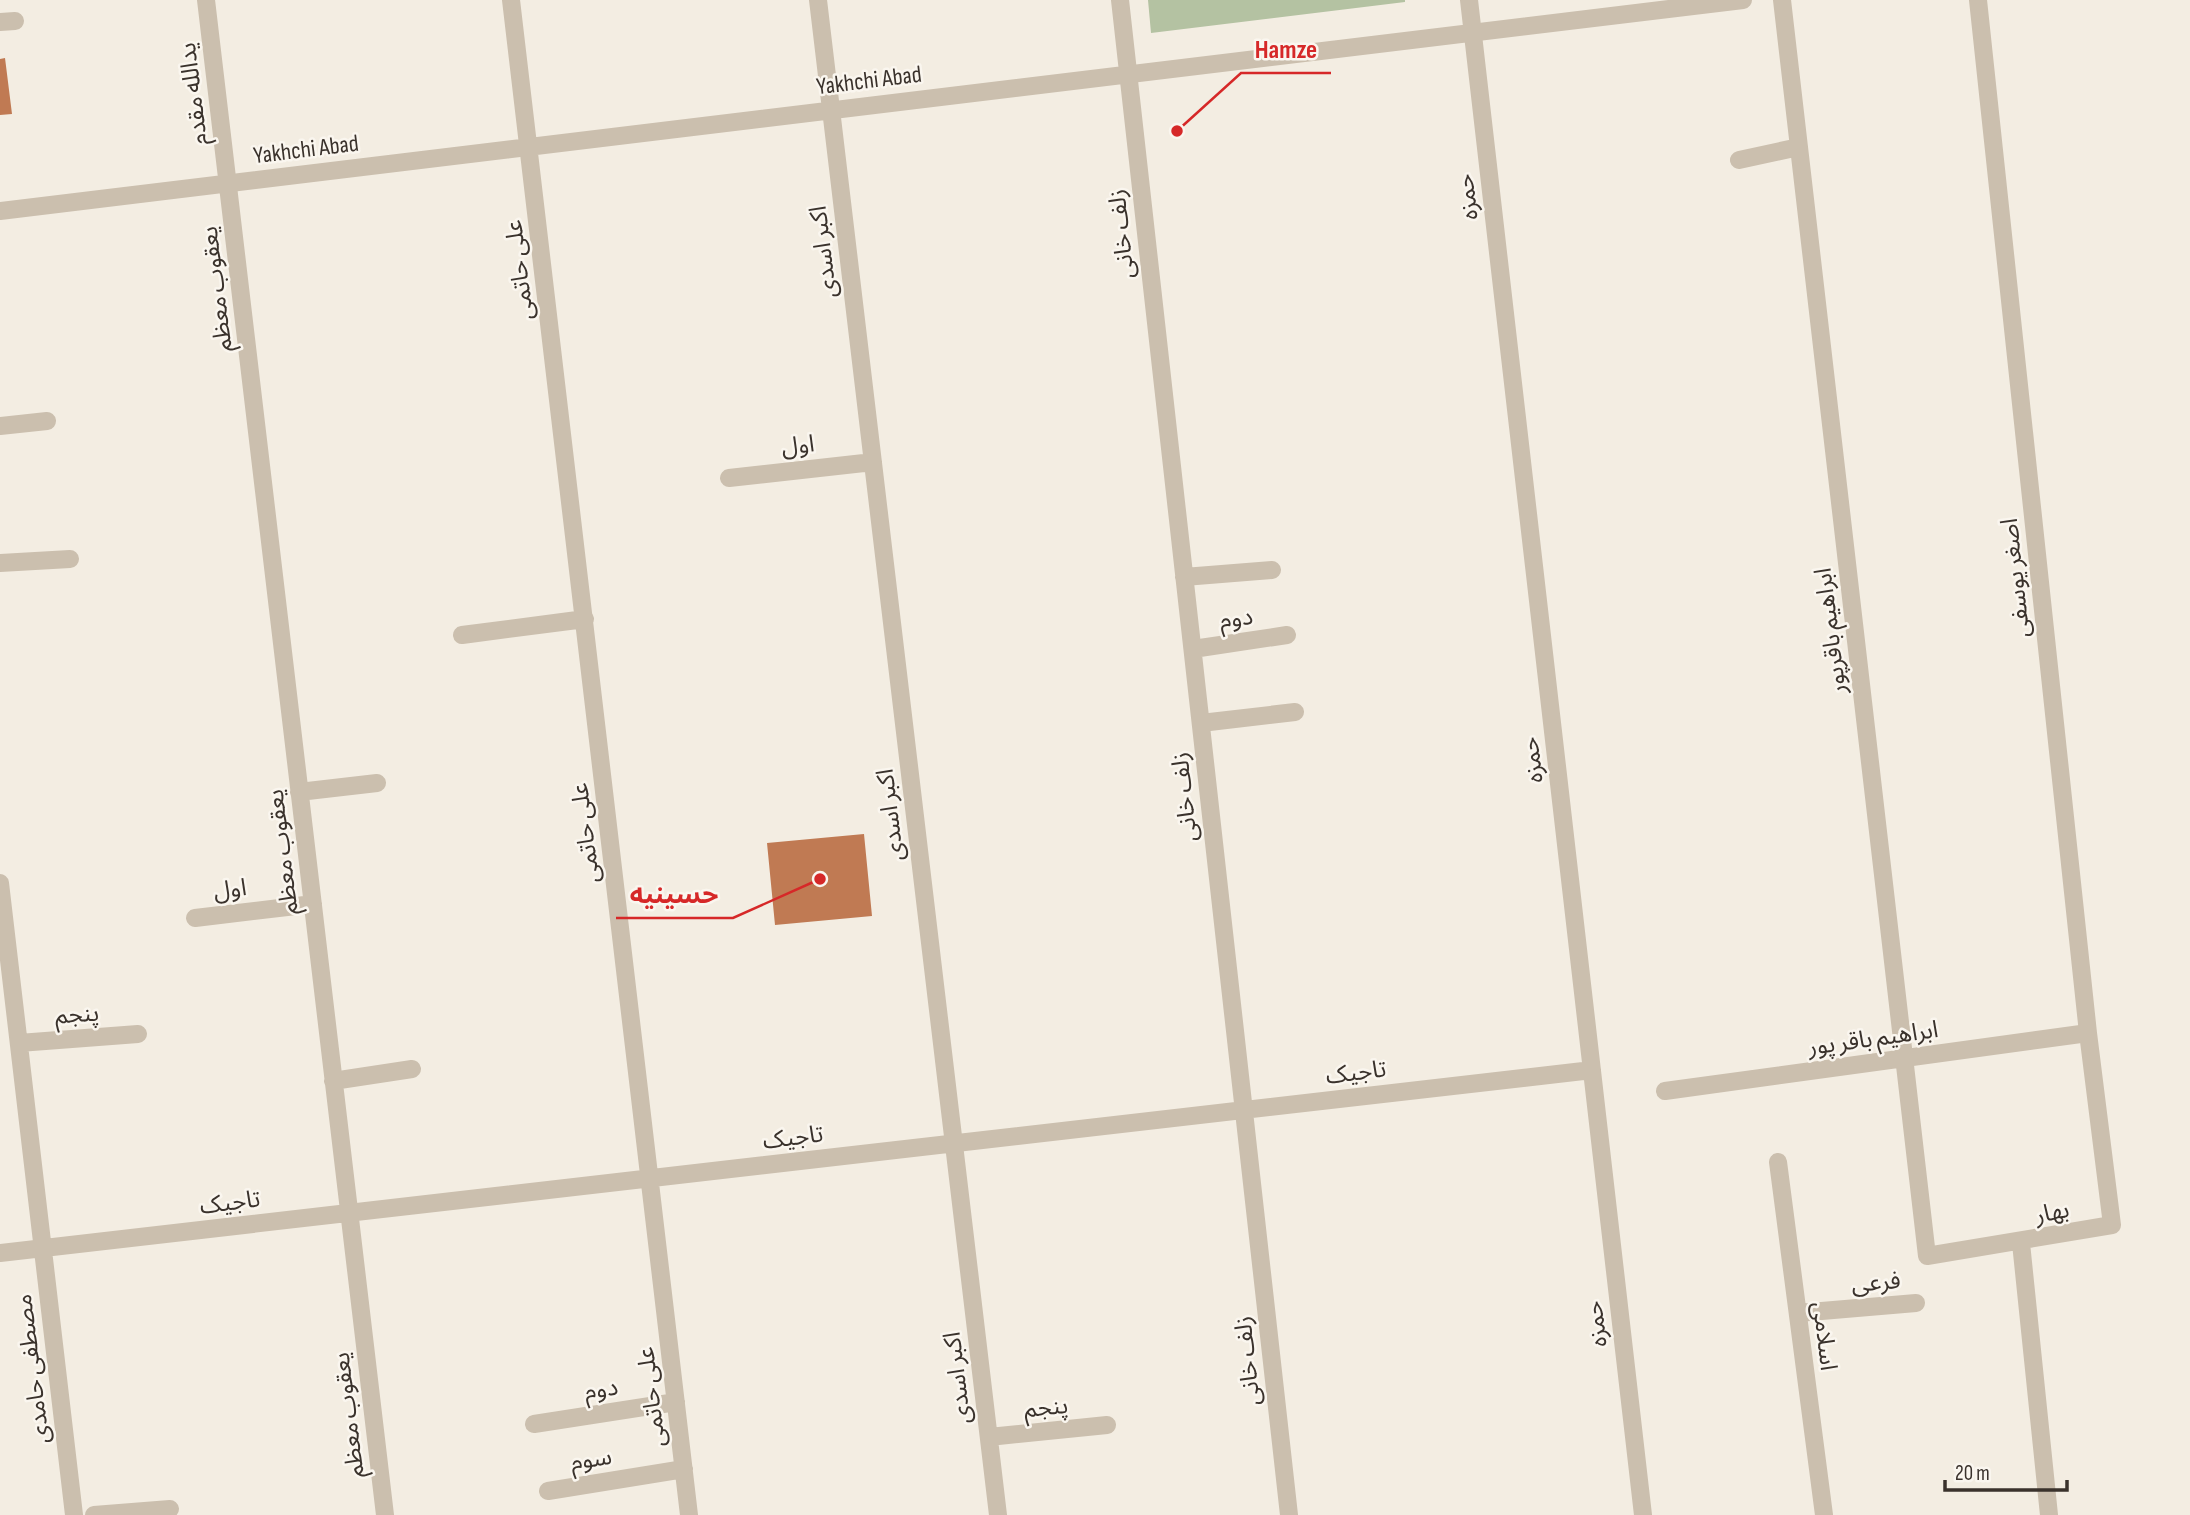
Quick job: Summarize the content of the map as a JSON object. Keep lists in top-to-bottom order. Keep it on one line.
{"streets":{"street":["Yakhchi Abad","یدالله مقدم","حمزه","زلف خانی","اکبر اسدی","علی حاتمی","یعقوب معظم","اول","اصغر یوسفی","دوم","ابراهیم باقرپور","پنجم","ابراهیم باقر پور","تاجیک","بهار","فرعی","اسلامی","مصطفی حامدی","سوم"]},"crossings":[["Yakhchi Abad","یدالله مقدم"],["Yakhchi Abad","حمزه"],["Yakhchi Abad","زلف خانی"],["Yakhchi Abad","اکبر اسدی"],["Yakhchi Abad","علی حاتمی"],["Yakhchi Abad","یعقوب معظم"],["یدالله مقدم","یعقوب معظم"],["حمزه","تاجیک"],["زلف خانی","دوم"],["زلف خانی","تاجیک"],["اکبر اسدی","اول"],["اکبر اسدی","پنجم"],["اکبر اسدی","تاجیک"],["علی حاتمی","دوم"],["علی حاتمی","تاجیک"],["علی حاتمی","سوم"],["یعقوب معظم","اول"],["یعقوب معظم","تاجیک"],["اصغر یوسفی","ابراهیم باقر پور"],["اصغر یوسفی","بهار"],["ابراهیم باقرپور","ابراهیم باقر پور"],["ابراهیم باقرپور","بهار"],["پنجم","مصطفی حامدی"],["تاجیک","مصطفی حامدی"],["فرعی","اسلامی"]],"places":["Hamze","حسینیه"],"scale_bar":"20 m"}
